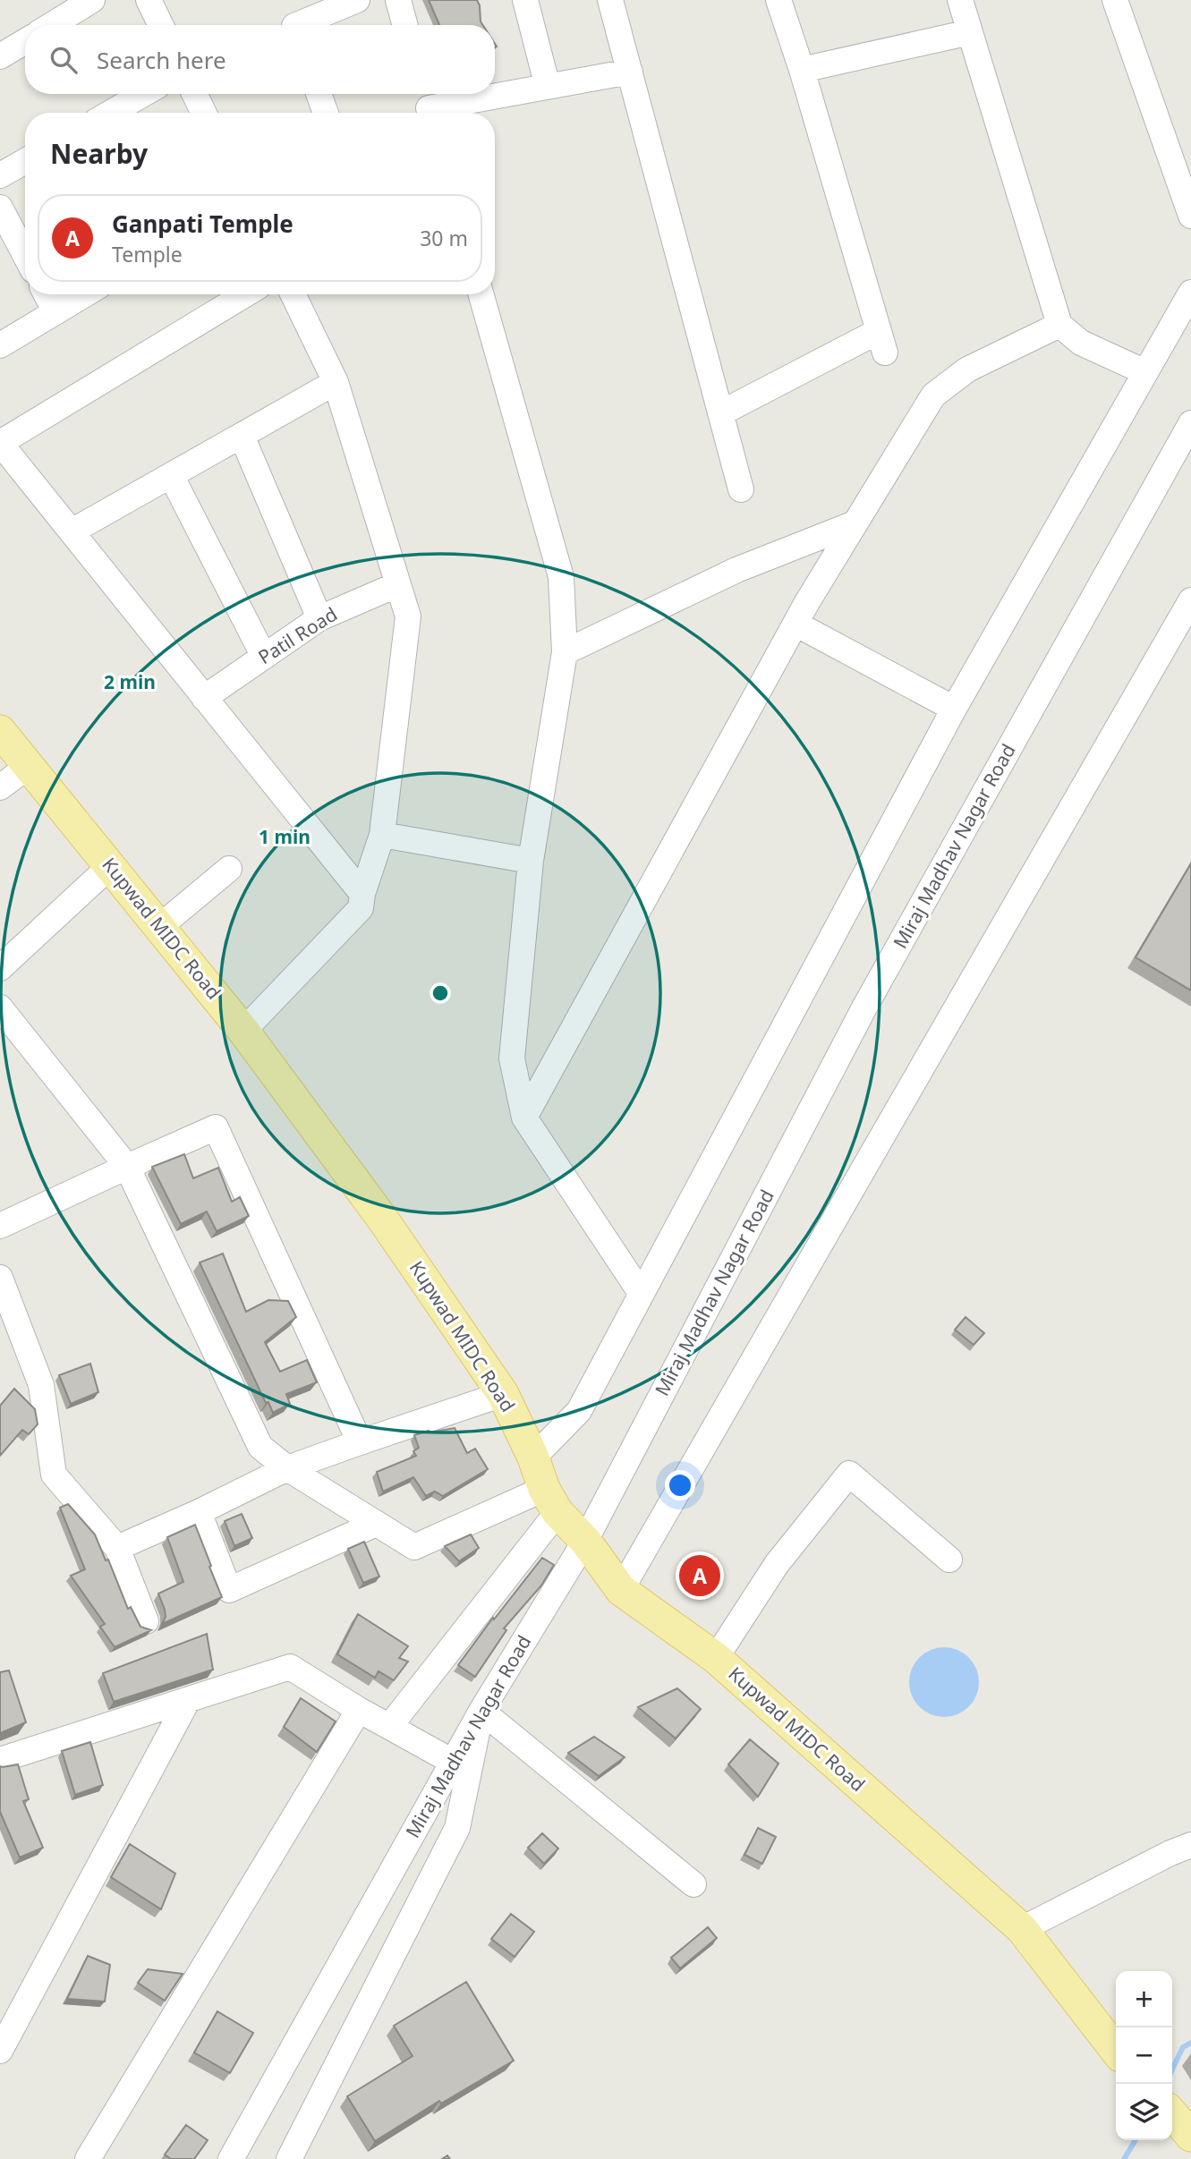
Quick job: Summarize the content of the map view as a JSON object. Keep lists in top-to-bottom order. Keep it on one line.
{"streets":{"main road":["Kupwad MIDC Road"],"street":["Patil Road","Miraj Madhav Nagar Road"]},"crossings":[["Miraj Madhav Nagar Road","Kupwad MIDC Road"]],"page":{"search":"Search here","heading":"Nearby","list":[{"mark":"A","name":"Ganpati Temple","note":"Temple","value":"30 m"}],"pins":"A","map_buttons":["+","−"]},"rings":["2 min","1 min"]}
